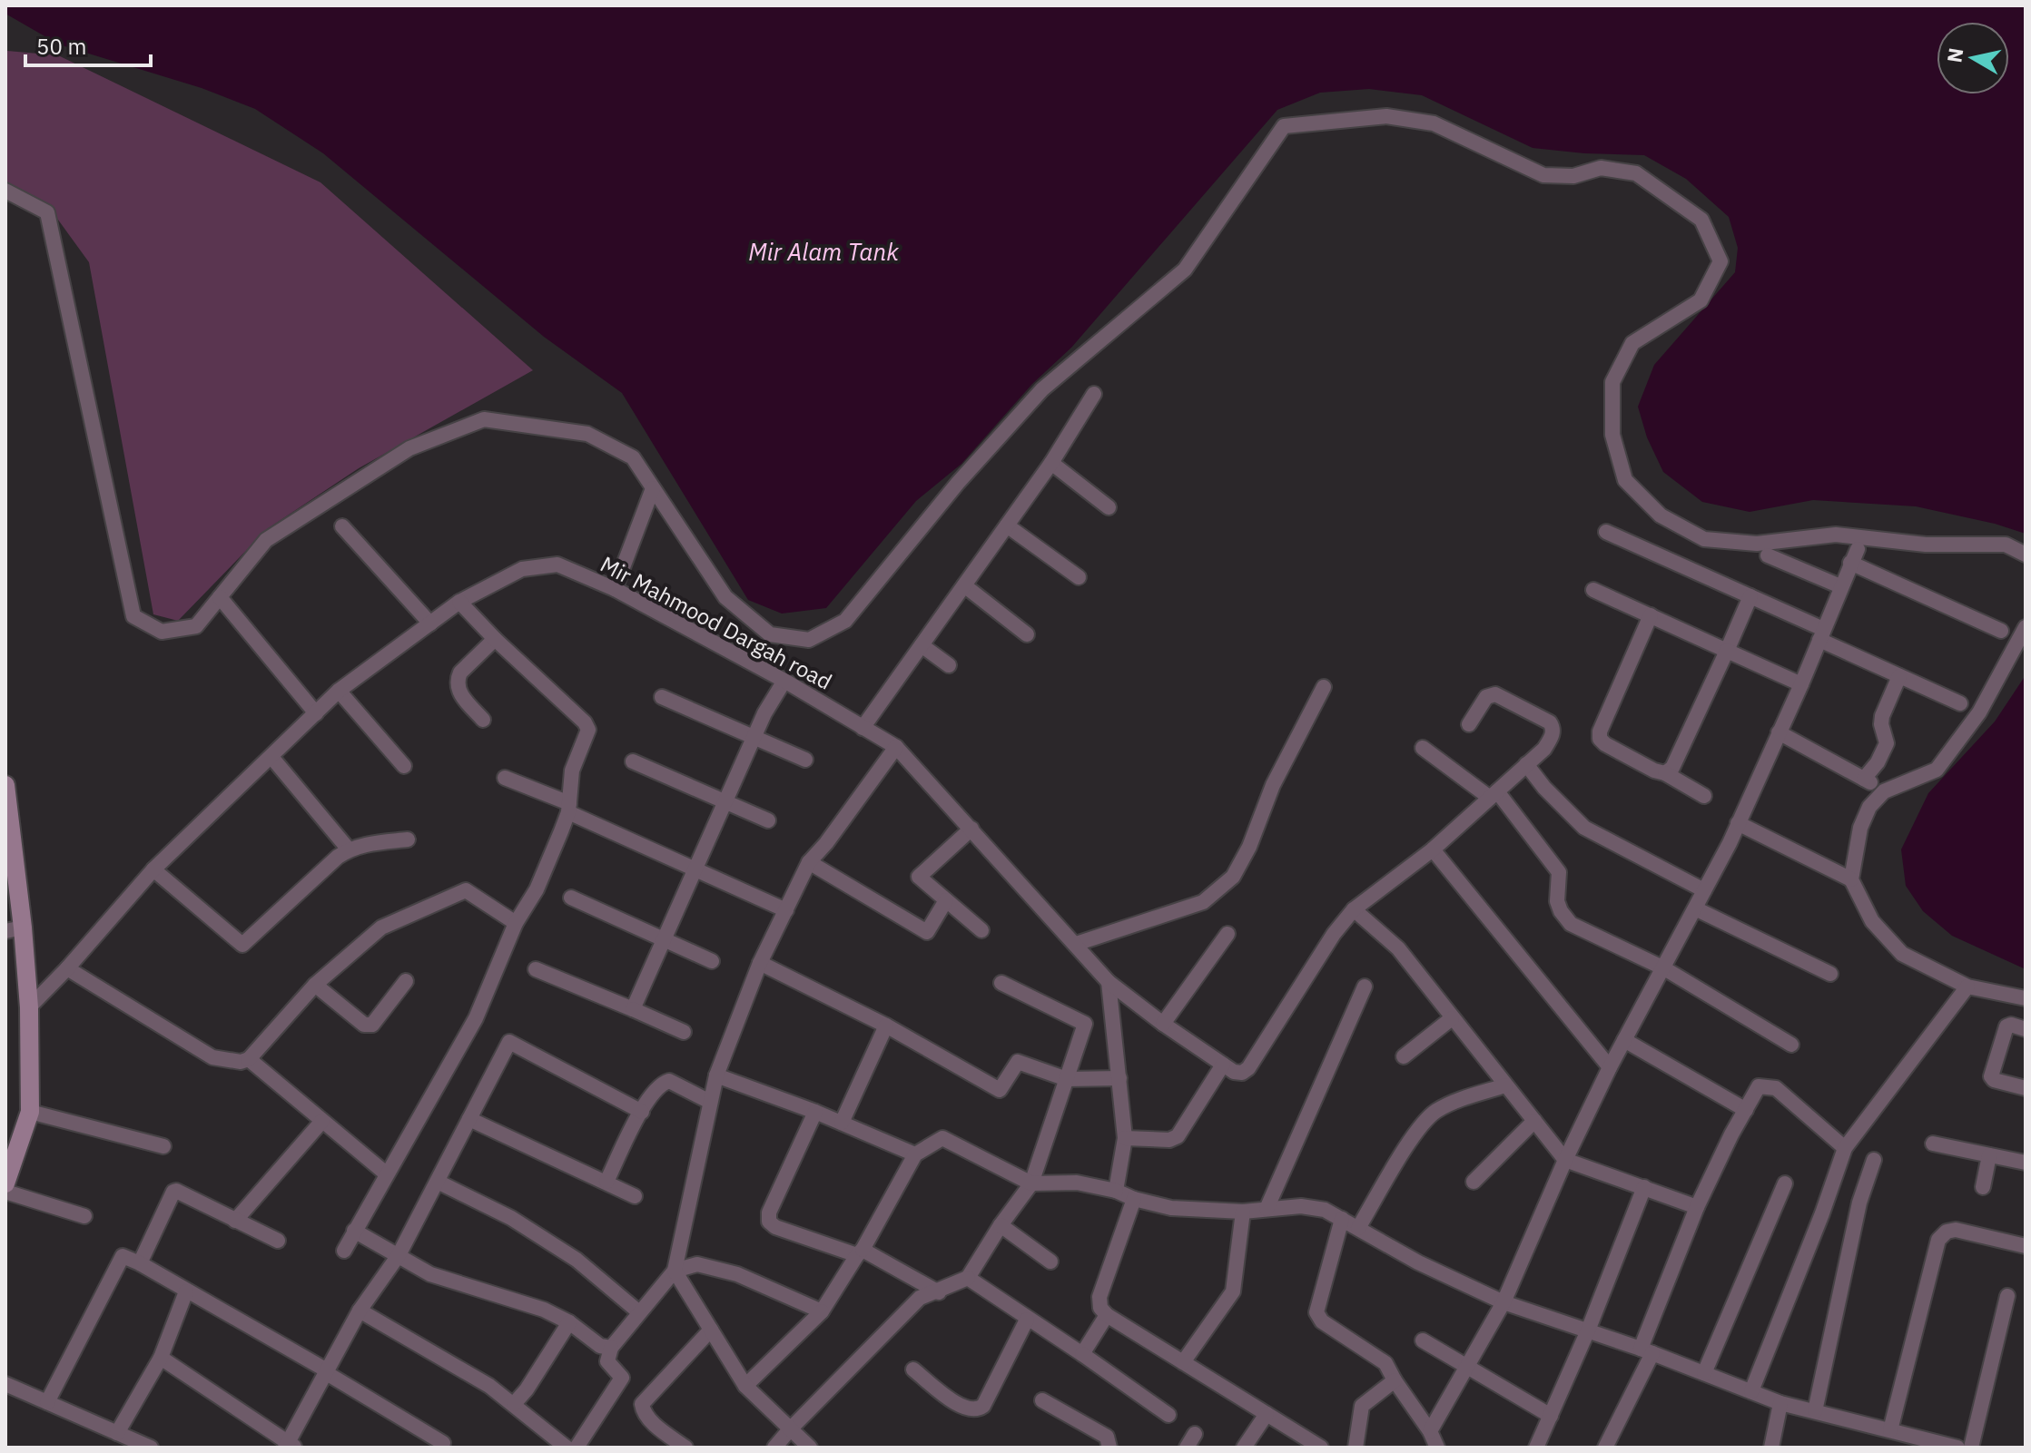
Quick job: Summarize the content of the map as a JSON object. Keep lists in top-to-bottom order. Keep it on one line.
{"streets":{"street":["Mir Mahmood Dargah road"]},"water":["Mir Alam Tank"],"scale_bar":"50 m","north":"left"}
